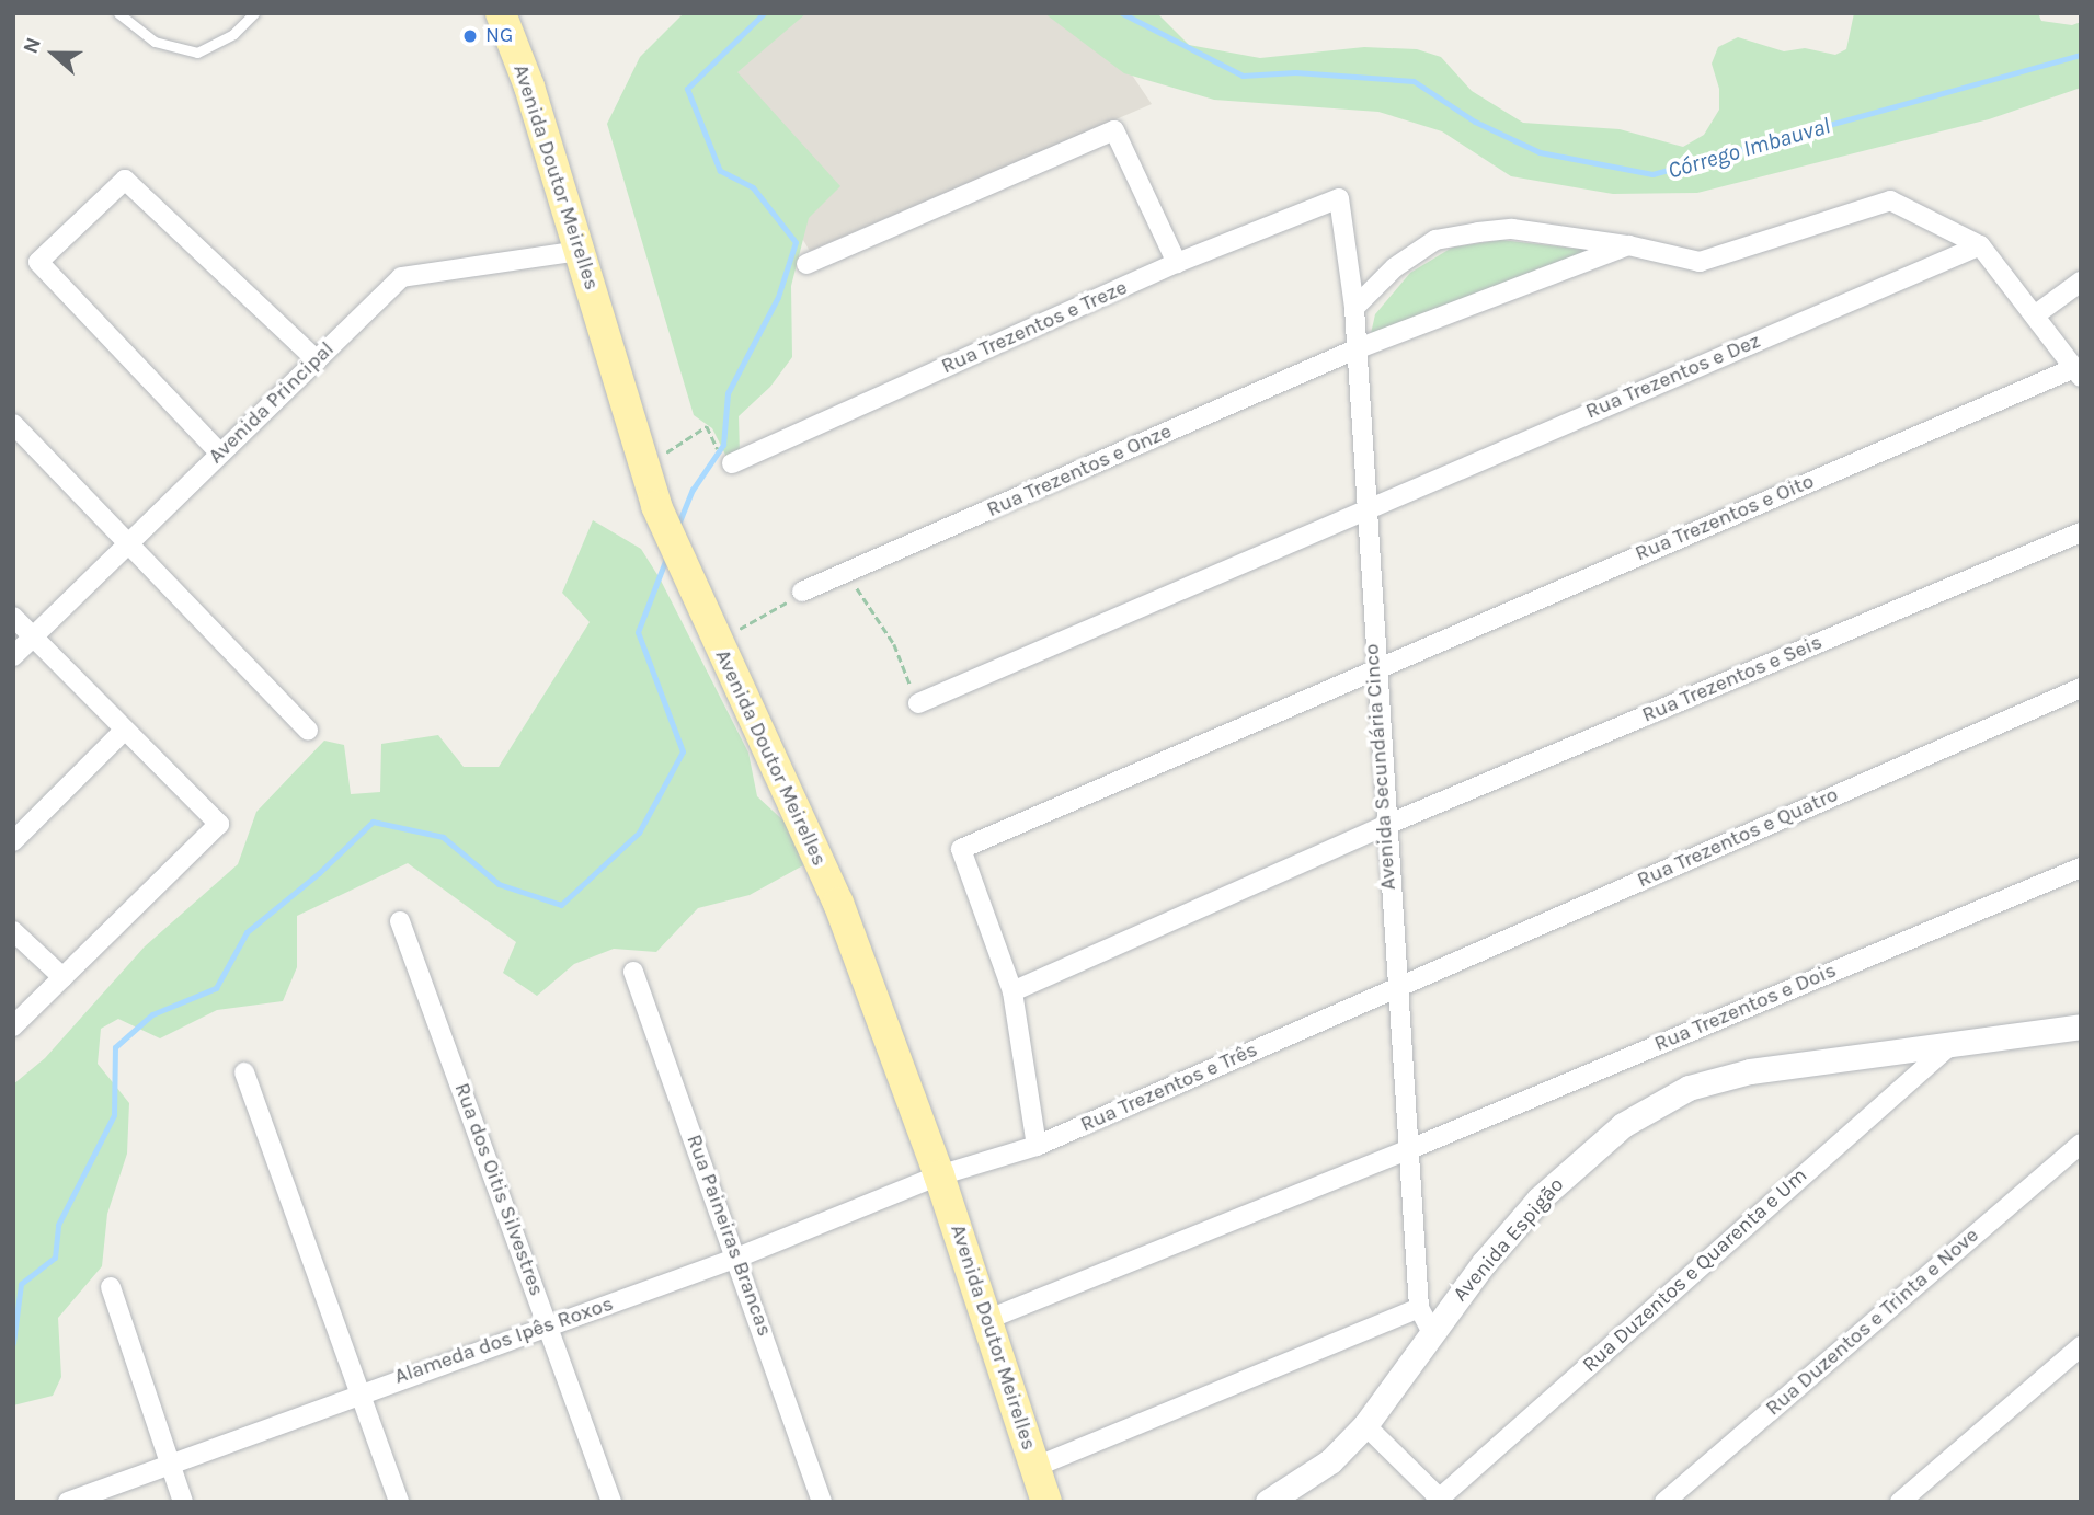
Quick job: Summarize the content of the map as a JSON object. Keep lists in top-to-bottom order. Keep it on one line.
{"streets":{"main road":["Avenida Doutor Meirelles"],"street":["Rua Trezentos e Treze","Rua Trezentos e Dez","Avenida Principal","Rua Trezentos e Onze","Rua Trezentos e Oito","Rua Trezentos e Seis","Avenida Secundária Cinco","Rua Trezentos e Quatro","Rua Trezentos e Dois","Rua Trezentos e Três","Rua dos Oitis Silvestres","Rua Paineiras Brancas","Avenida Espigão","Rua Duzentos e Quarenta e Um","Rua Duzentos e Trinta e Nove","Alameda dos Ipês Roxos"]},"crossings":[["Avenida Doutor Meirelles","Avenida Principal"],["Avenida Doutor Meirelles","Rua Trezentos e Dois"],["Avenida Doutor Meirelles","Rua Trezentos e Três"],["Avenida Doutor Meirelles","Alameda dos Ipês Roxos"],["Rua Trezentos e Treze","Avenida Secundária Cinco"],["Rua Trezentos e Dez","Avenida Secundária Cinco"],["Rua Trezentos e Onze","Avenida Secundária Cinco"],["Rua Trezentos e Oito","Rua Trezentos e Seis"],["Rua Trezentos e Oito","Avenida Secundária Cinco"],["Rua Trezentos e Seis","Avenida Secundária Cinco"],["Avenida Secundária Cinco","Rua Trezentos e Quatro"],["Avenida Secundária Cinco","Rua Trezentos e Dois"],["Avenida Secundária Cinco","Rua Trezentos e Três"],["Avenida Secundária Cinco","Avenida Espigão"],["Rua Trezentos e Quatro","Rua Trezentos e Três"],["Rua Trezentos e Três","Alameda dos Ipês Roxos"],["Rua dos Oitis Silvestres","Alameda dos Ipês Roxos"],["Rua Paineiras Brancas","Alameda dos Ipês Roxos"],["Avenida Espigão","Rua Duzentos e Quarenta e Um"]],"water":["Córrego Imbauval"],"places":["NG"],"north":"left"}
